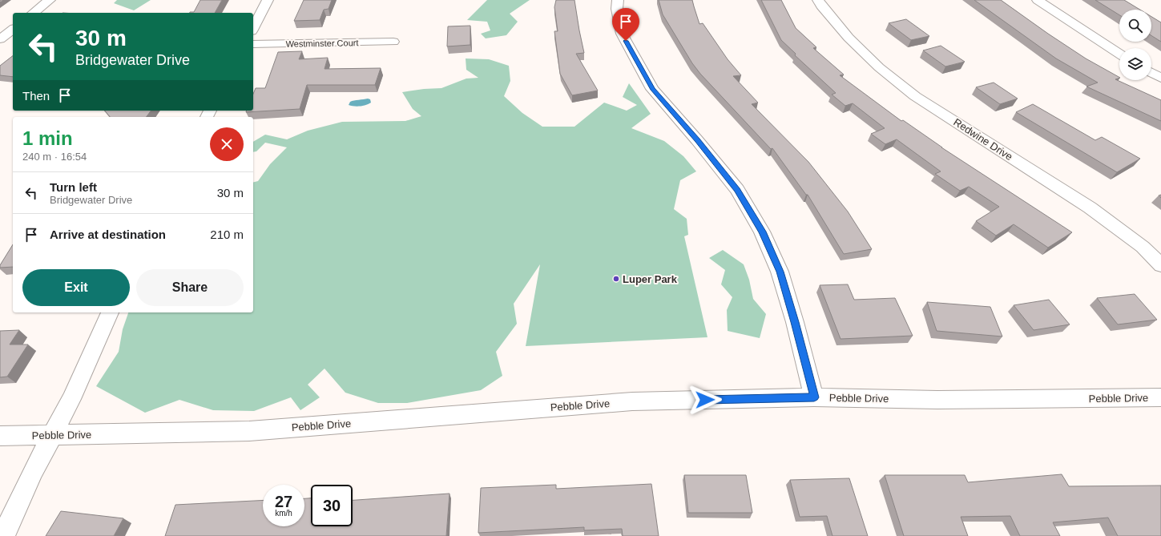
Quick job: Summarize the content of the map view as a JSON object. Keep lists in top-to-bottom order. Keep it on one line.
{"streets":{"street":["Westminster Court","Redwine Drive","Pebble Drive"]},"places":["Luper Park"],"page":{"turn":["30 m","Bridgewater Drive"],"then":"Then","heading":["1 min","240 m · 16:54"],"list":[{"name":"Turn left","note":"Bridgewater Drive","value":"30 m"},{"name":"Arrive at destination","value":"210 m"}],"buttons":["Exit","Share"],"speed":"27 km/h","limit":"30"}}
